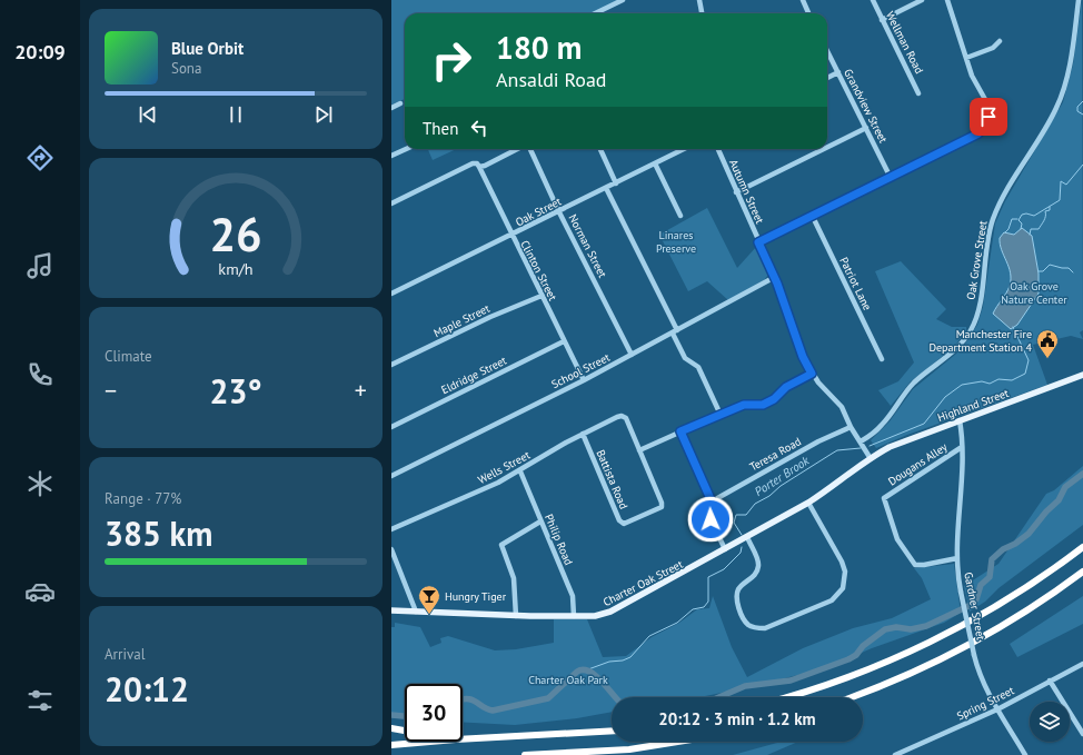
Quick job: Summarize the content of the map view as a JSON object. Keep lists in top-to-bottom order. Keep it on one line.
{"streets":{"main road":["Highland Street","Charter Oak Street"],"street":["Wellman Road","Grandview Street","Autumn Street","Oak Street","Norman Street","Oak Grove Street","Clinton Street","Patriot Lane","Maple Street","School Street","Eldridge Street","Teresa Road","Dougans Alley","Wells Street","Battista Road","Philip Road","Gardner Street","Spring Street"]},"crossings":[["Autumn Street","Oak Grove Street"],["Autumn Street","School Street"],["Autumn Street","Highland Street"],["Autumn Street","Teresa Road"],["Autumn Street","Charter Oak Street"],["Oak Street","Norman Street"],["Oak Street","Clinton Street"],["Norman Street","School Street"],["Clinton Street","Maple Street"],["Clinton Street","School Street"],["Clinton Street","Eldridge Street"],["Highland Street","Charter Oak Street"],["Highland Street","Gardner Street"],["Dougans Alley","Gardner Street"],["Wells Street","Battista Road"],["Wells Street","Philip Road"],["Philip Road","Charter Oak Street"],["Gardner Street","Spring Street"]],"water":["Porter Brook"],"parks":["Linares Preserve","Oak Grove Nature Center","Charter Oak Park"],"places":{"public building":["Manchester Fire Department Station 4"],"bar":["Hungry Tiger"]},"page":{"tabs":"20:09","turn":["180 m","Ansaldi Road"],"song":["Blue Orbit","Sona"],"then":"Then","tile":["Climate",["Range · 77%","385 km"],["Arrival","20:12"]],"heat":["−","23°","+"],"limit":"30","trip":"20:12 · 3 min · 1.2 km","gauge":["26","km/h"]}}
